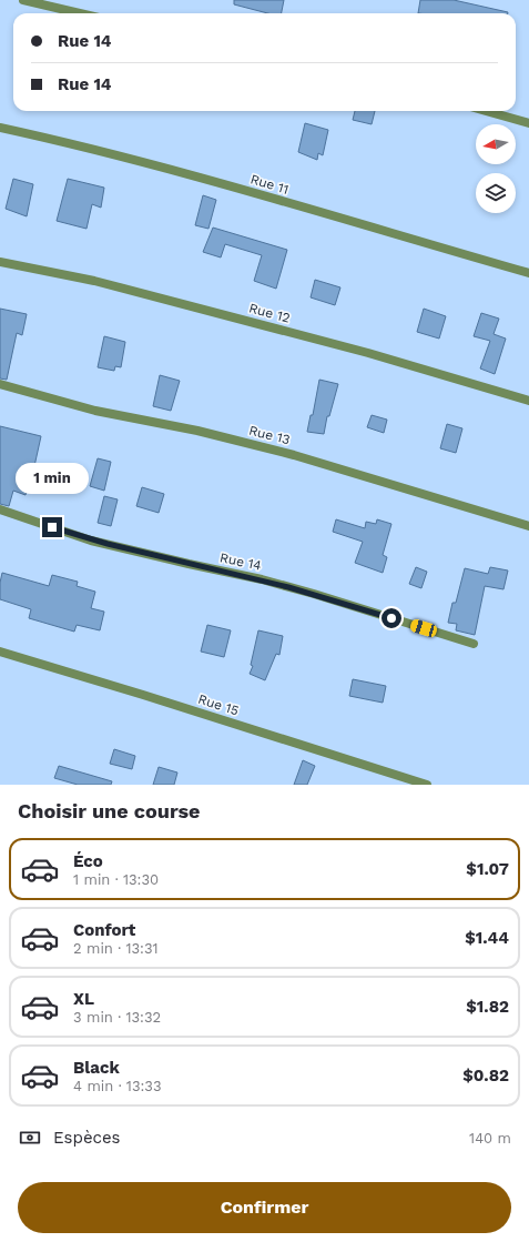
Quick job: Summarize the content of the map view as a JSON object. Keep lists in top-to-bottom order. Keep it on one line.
{"streets":{"street":["Rue 11","Rue 12","Rue 13","Rue 14","Rue 15"]},"north":"left","page":{"banner":["Rue 14","Rue 14"],"bubble":"1 min","heading":"Choisir une course","list":[{"name":"Éco","note":"1 min · 13:30","value":"$1.07"},{"name":"Confort","note":"2 min · 13:31","value":"$1.44"},{"name":"XL","note":"3 min · 13:32","value":"$1.82"},{"name":"Black","note":"4 min · 13:33","value":"$0.82"}],"pay":["Espèces","140 m"],"buttons":"Confirmer"}}
